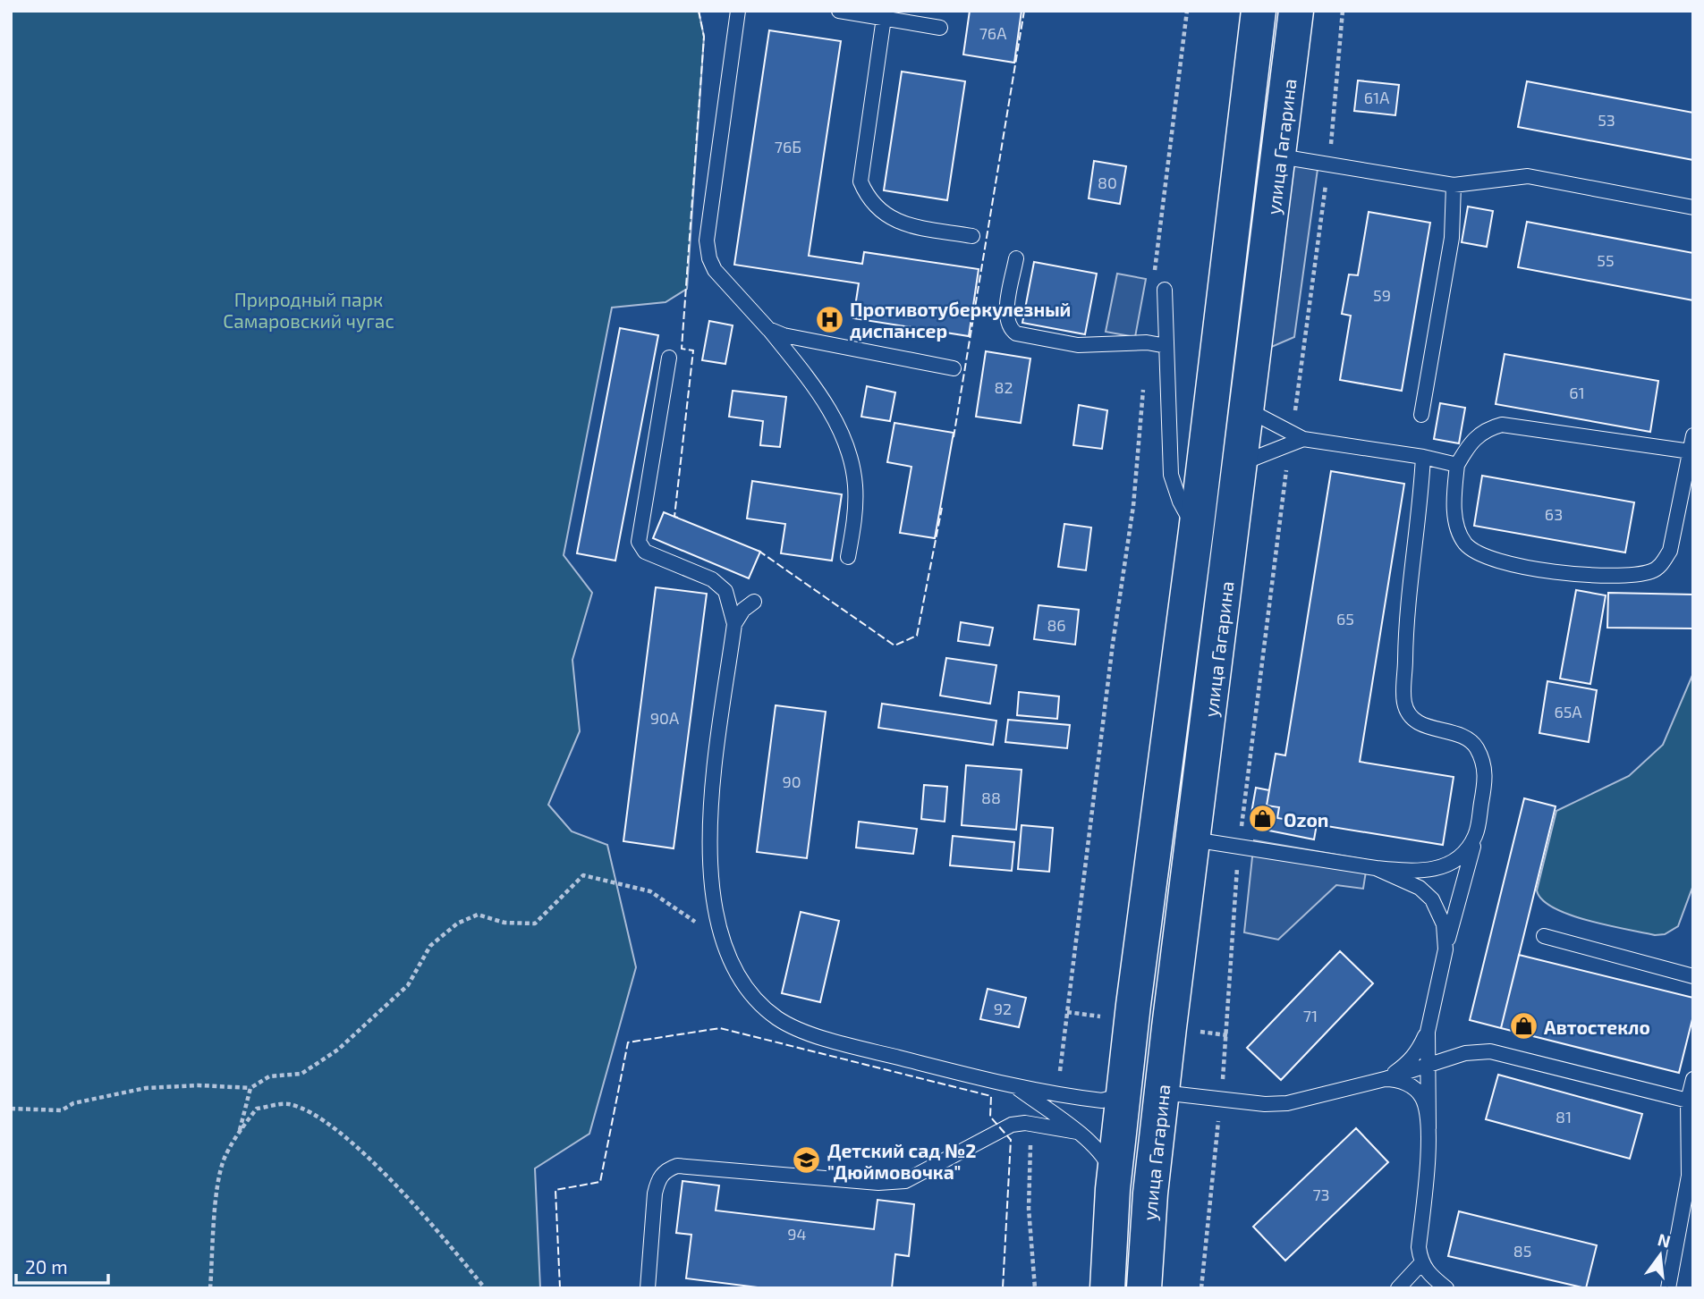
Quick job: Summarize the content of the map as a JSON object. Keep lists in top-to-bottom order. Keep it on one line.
{"streets":{"main road":["улица Гагарина"]},"parks":["Природный парк Самаровский чугас"],"places":{"hospital":["Противотуберкулезный диспансер"],"shop":["Ozon","Автостекло"],"school or university":["Детский сад №2 \"Дюймовочка\""]},"house_numbers":["76А","61А","53","76Б","80","55","59","82","61","63","65","86","65А","90А","90","88","92","71","81","73","94","85"],"scale_bar":"20 m","north":"top"}
